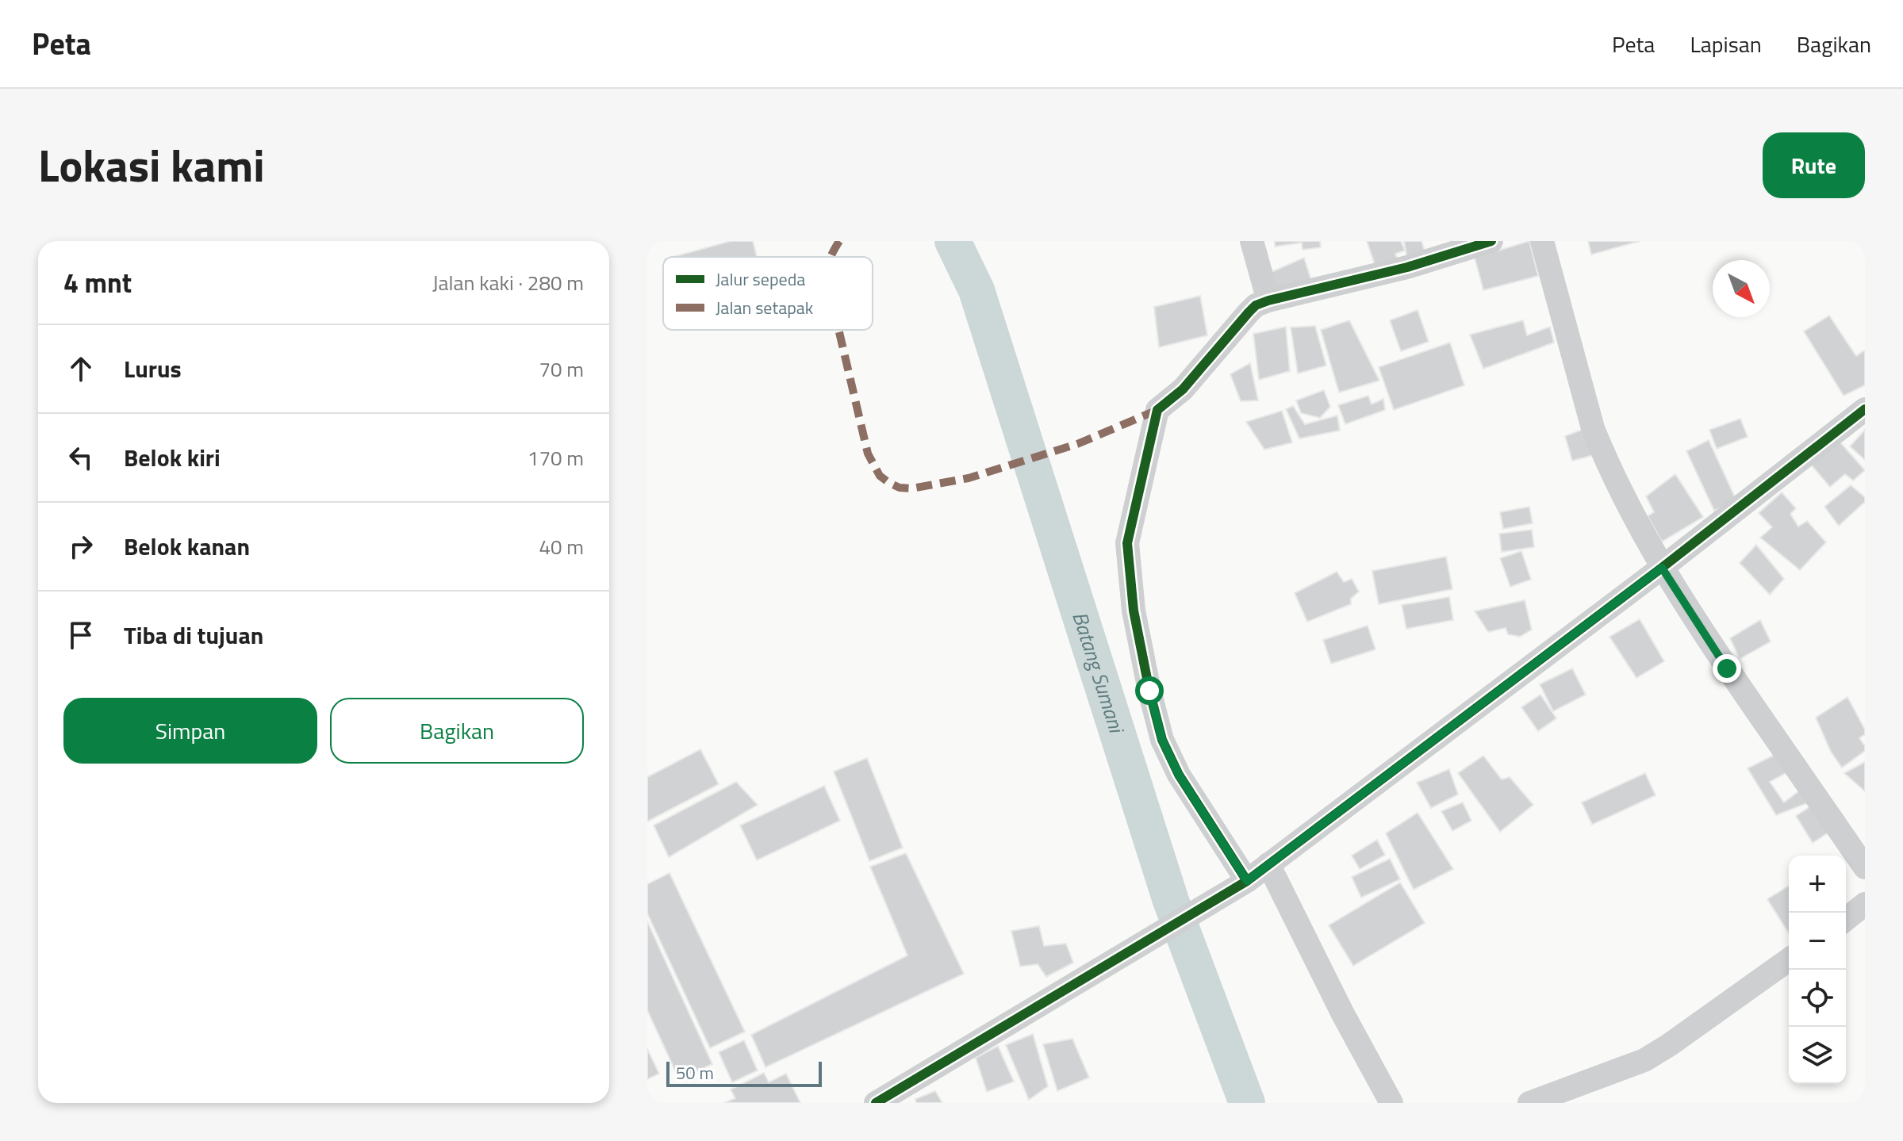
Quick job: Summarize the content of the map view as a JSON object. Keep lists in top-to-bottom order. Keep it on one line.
{"water":["Batang Sumani"],"legend":["Jalur sepeda","Jalan setapak"],"scale_bar":"50 m","north":"bottom right","page":{"header":"Peta","nav":["Peta","Lapisan","Bagikan"],"title":"Lokasi kami","buttons":["Rute",["Simpan","Bagikan"]],"heading":["4 mnt","Jalan kaki · 280 m"],"list":[["Lurus","70 m"],["Belok kiri","170 m"],["Belok kanan","40 m"],"Tiba di tujuan"],"map_buttons":["+","−"],"scale":"50 m"}}
